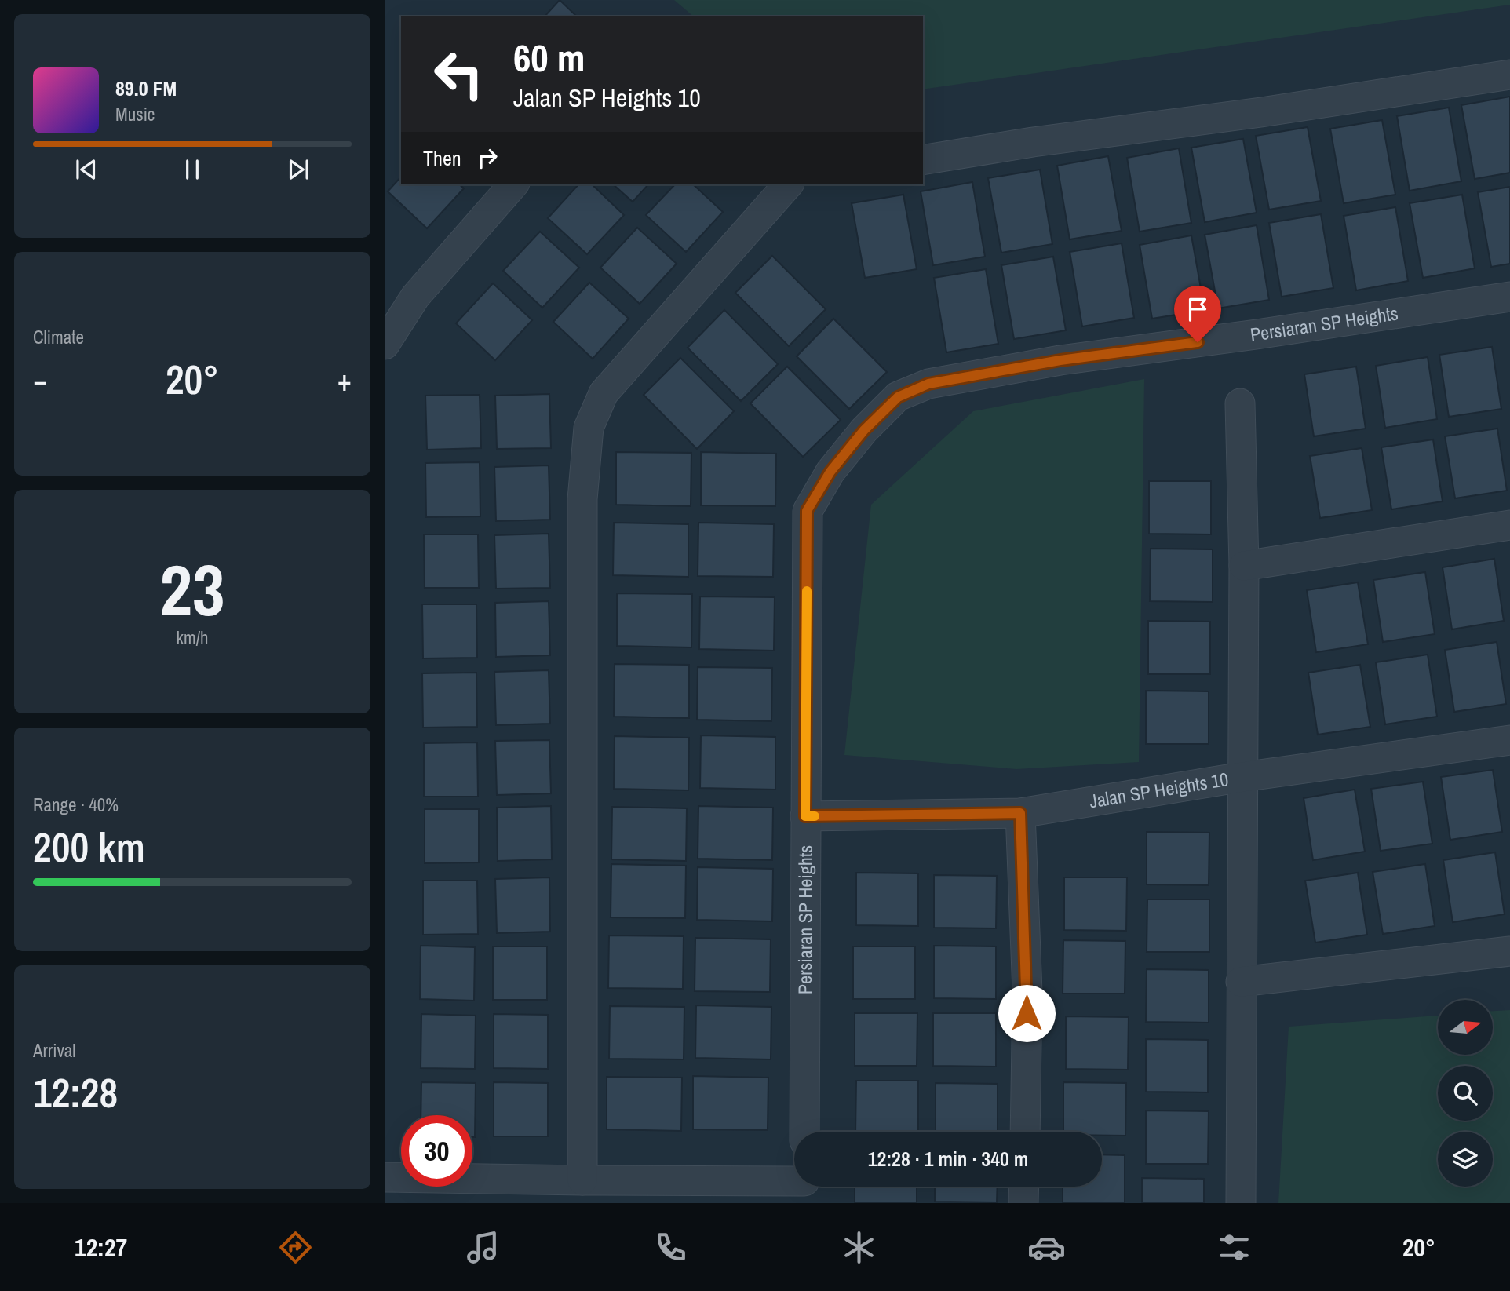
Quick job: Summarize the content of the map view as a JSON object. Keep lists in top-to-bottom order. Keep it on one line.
{"streets":{"street":["Persiaran SP Heights","Jalan SP Heights 10"]},"crossings":[["Persiaran SP Heights","Jalan SP Heights 10"]],"north":"right","page":{"turn":["60 m","Jalan SP Heights 10"],"song":["89.0 FM","Music"],"then":"Then","tile":["Climate",["23","km/h"],["Range · 40%","200 km"],["Arrival","12:28"]],"heat":["−","20°","+"],"limit":"30","trip":"12:28 · 1 min · 340 m","tabs":["12:27","20°"]}}
